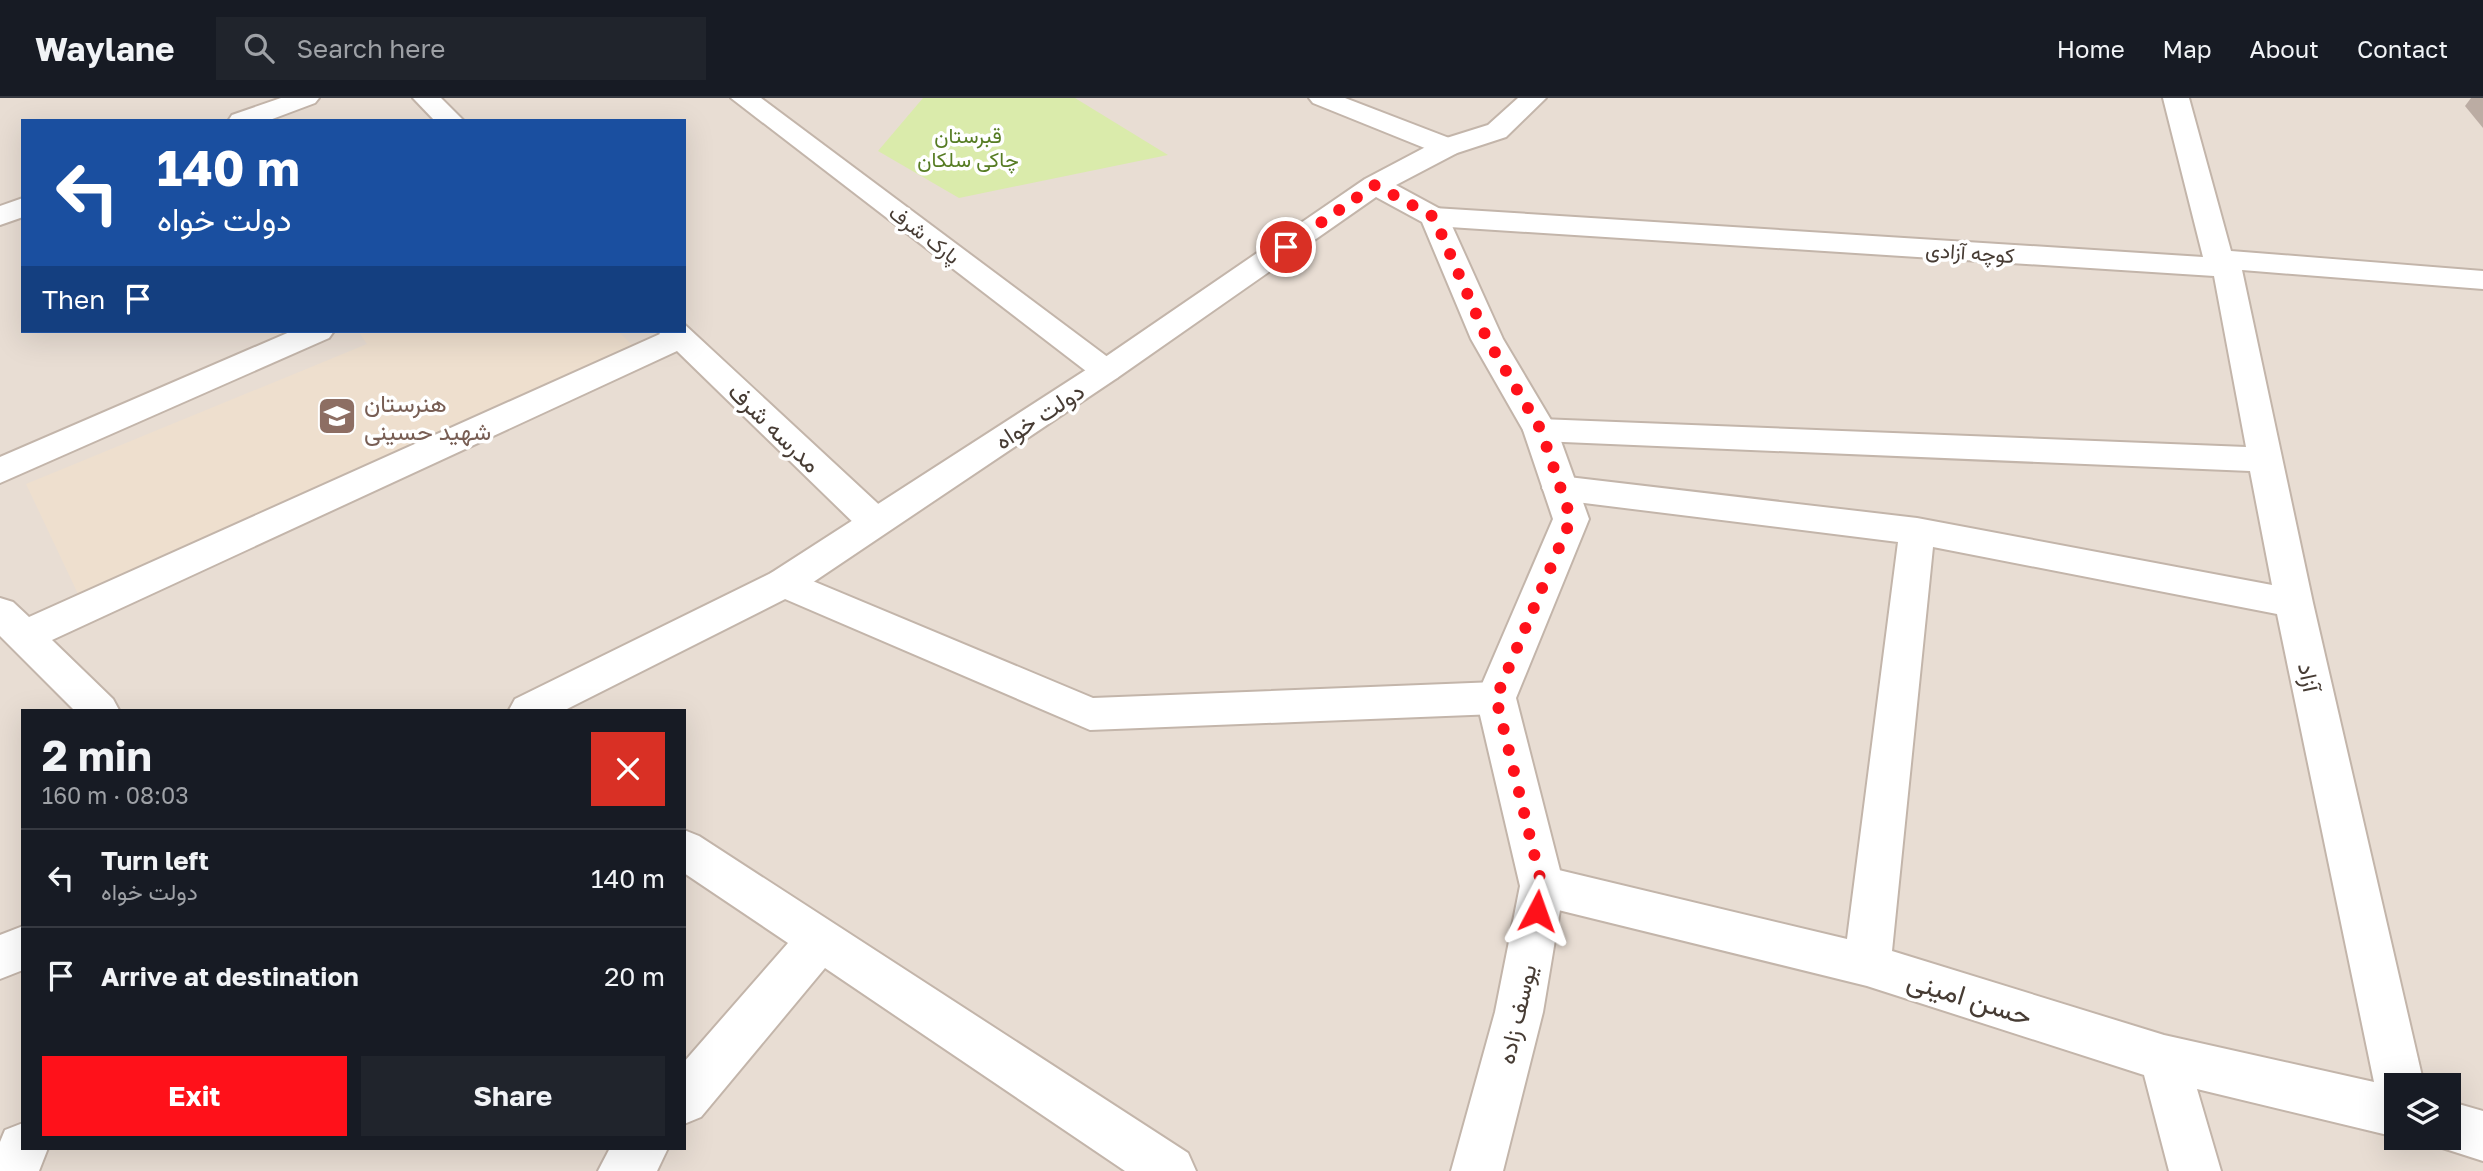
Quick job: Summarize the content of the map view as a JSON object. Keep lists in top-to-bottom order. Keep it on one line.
{"streets":{"street":["پارک شرف","کوچه آزادی","دولت خواه","مدرسه شرف","آزاد","حسن امینی","یوسف زاده"]},"crossings":[["پارک شرف","دولت خواه"],["کوچه آزادی","آزاد"],["دولت خواه","مدرسه شرف"],["حسن امینی","یوسف زاده"]],"parks":["قبرستان چاکی سلکان"],"places":{"school or university":["هنرستان شهید حسینی"]},"page":{"header":"Waylane","search":"Search here","nav":["Home","Map","About","Contact"],"turn":["140 m","دولت خواه"],"then":"Then","heading":["2 min","160 m · 08:03"],"list":[{"name":"Turn left","note":"دولت خواه","value":"140 m"},{"name":"Arrive at destination","value":"20 m"}],"buttons":["Exit","Share"]}}
